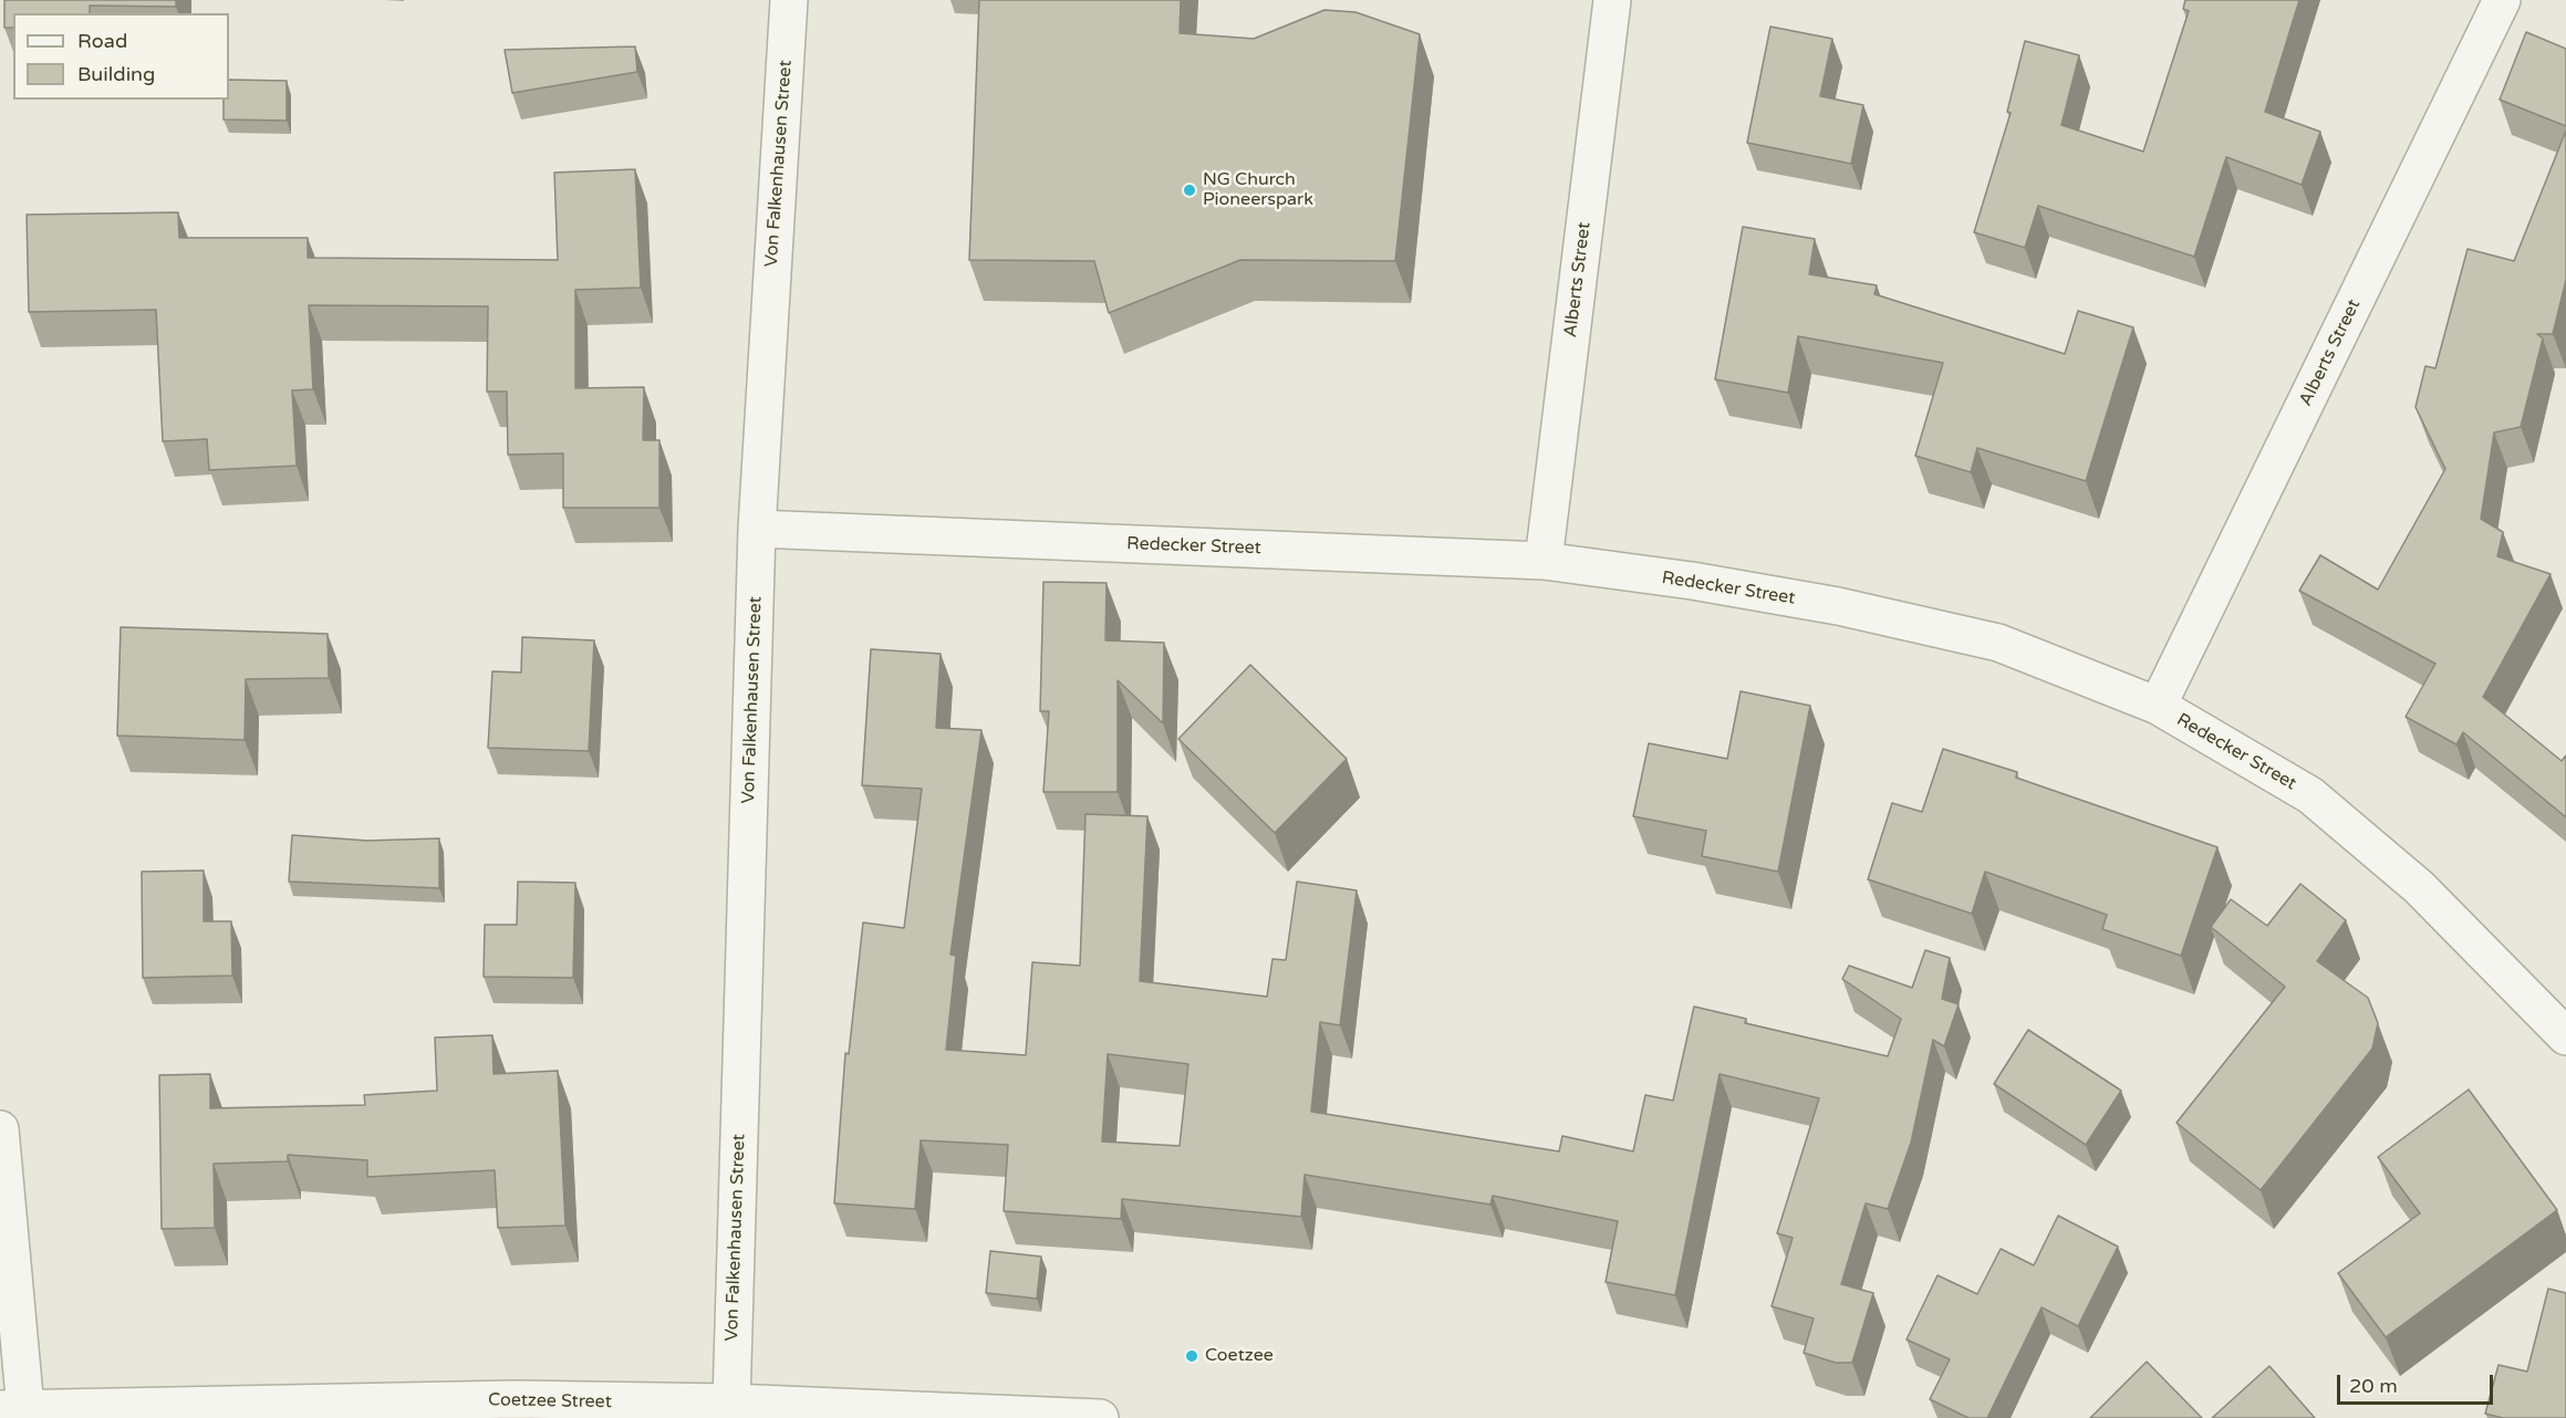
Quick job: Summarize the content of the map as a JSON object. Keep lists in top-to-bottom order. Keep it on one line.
{"streets":{"street":["Von Falkenhausen Street","Alberts Street","Redecker Street","Coetzee Street"]},"crossings":[["Von Falkenhausen Street","Redecker Street"],["Von Falkenhausen Street","Coetzee Street"],["Alberts Street","Redecker Street"]],"places":["NG Church Pioneerspark","Coetzee"],"legend":["Road","Building"],"scale_bar":"20 m"}
